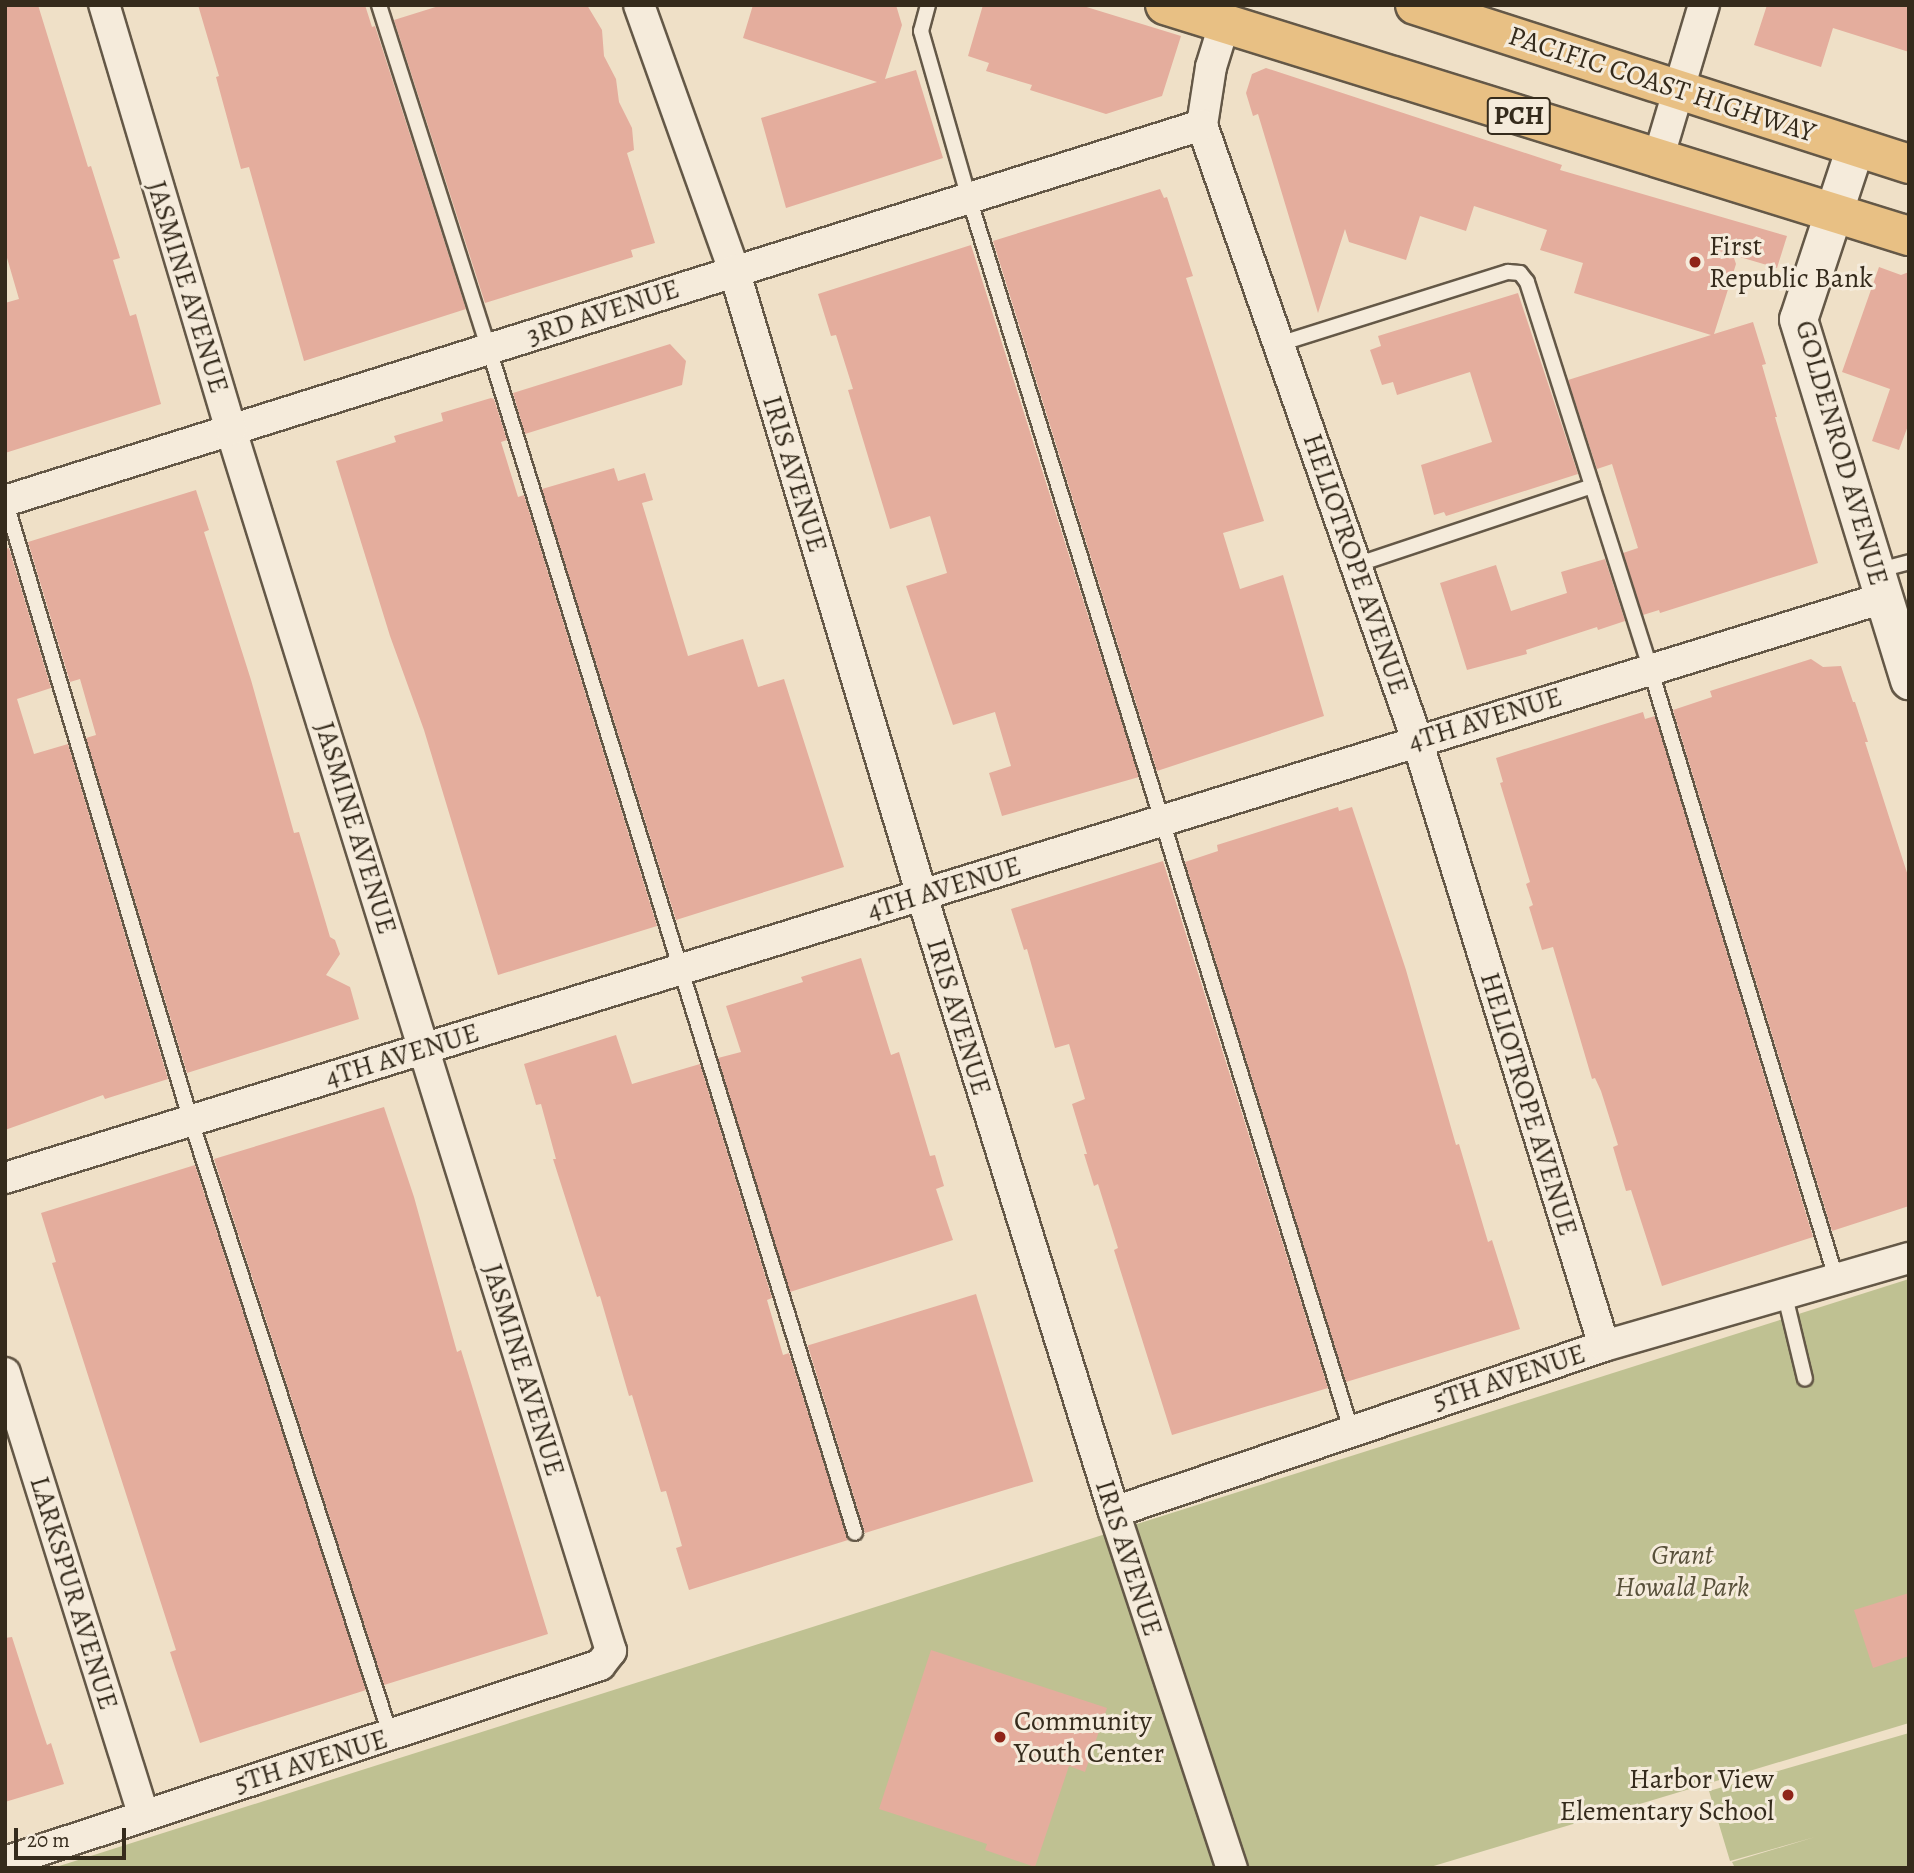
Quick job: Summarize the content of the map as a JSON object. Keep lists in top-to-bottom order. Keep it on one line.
{"streets":{"highway":["PACIFIC COAST HIGHWAY","PCH"],"street":["JASMINE AVENUE","3RD AVENUE","GOLDENROD AVENUE","IRIS AVENUE","HELIOTROPE AVENUE","4TH AVENUE","5TH AVENUE","LARKSPUR AVENUE"]},"crossings":[["PACIFIC COAST HIGHWAY","GOLDENROD AVENUE"],["PCH","GOLDENROD AVENUE"],["PCH","HELIOTROPE AVENUE"],["JASMINE AVENUE","3RD AVENUE"],["JASMINE AVENUE","4TH AVENUE"],["JASMINE AVENUE","5TH AVENUE"],["3RD AVENUE","IRIS AVENUE"],["3RD AVENUE","HELIOTROPE AVENUE"],["GOLDENROD AVENUE","4TH AVENUE"],["IRIS AVENUE","4TH AVENUE"],["IRIS AVENUE","5TH AVENUE"],["HELIOTROPE AVENUE","4TH AVENUE"],["HELIOTROPE AVENUE","5TH AVENUE"],["5TH AVENUE","LARKSPUR AVENUE"]],"parks":["Grant Howald Park"],"places":["First Republic Bank","Community Youth Center","Harbor View Elementary School"],"scale_bar":"20 m"}
